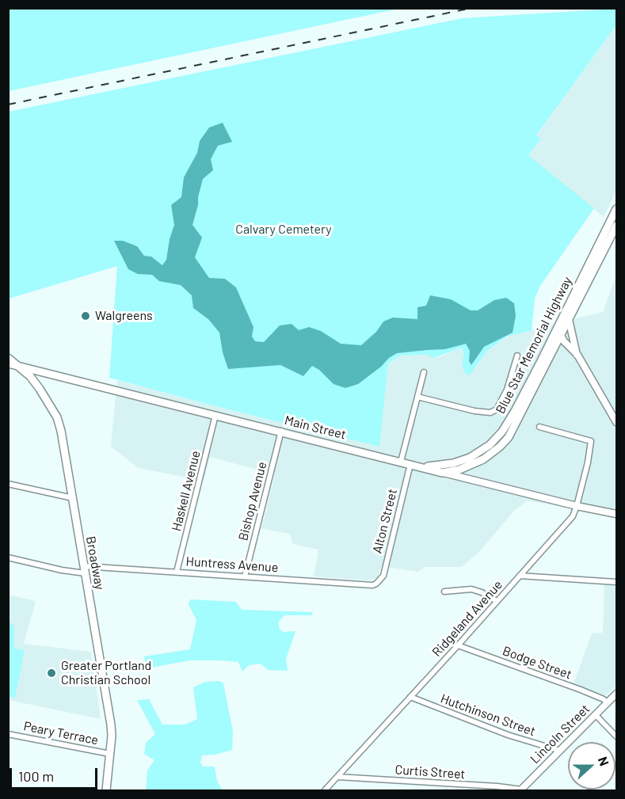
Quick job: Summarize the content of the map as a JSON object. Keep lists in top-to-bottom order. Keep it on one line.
{"streets":{"main road":["Blue Star Memorial Highway","Main Street","Broadway","Lincoln Street"],"street":["Haskell Avenue","Bishop Avenue","Alton Street","Huntress Avenue","Ridgeland Avenue","Bodge Street","Hutchinson Street","Peary Terrace","Curtis Street"]},"crossings":[["Blue Star Memorial Highway","Main Street"],["Blue Star Memorial Highway","Alton Street"],["Main Street","Haskell Avenue"],["Main Street","Bishop Avenue"],["Main Street","Alton Street"],["Main Street","Broadway"],["Main Street","Ridgeland Avenue"],["Haskell Avenue","Huntress Avenue"],["Bishop Avenue","Huntress Avenue"],["Alton Street","Huntress Avenue"],["Broadway","Huntress Avenue"],["Broadway","Peary Terrace"],["Ridgeland Avenue","Bodge Street"],["Ridgeland Avenue","Hutchinson Street"],["Ridgeland Avenue","Curtis Street"],["Bodge Street","Lincoln Street"],["Hutchinson Street","Lincoln Street"],["Lincoln Street","Curtis Street"]],"parks":["Calvary Cemetery"],"places":["Walgreens","Greater Portland Christian School"],"scale_bar":"100 m","north":"right"}
